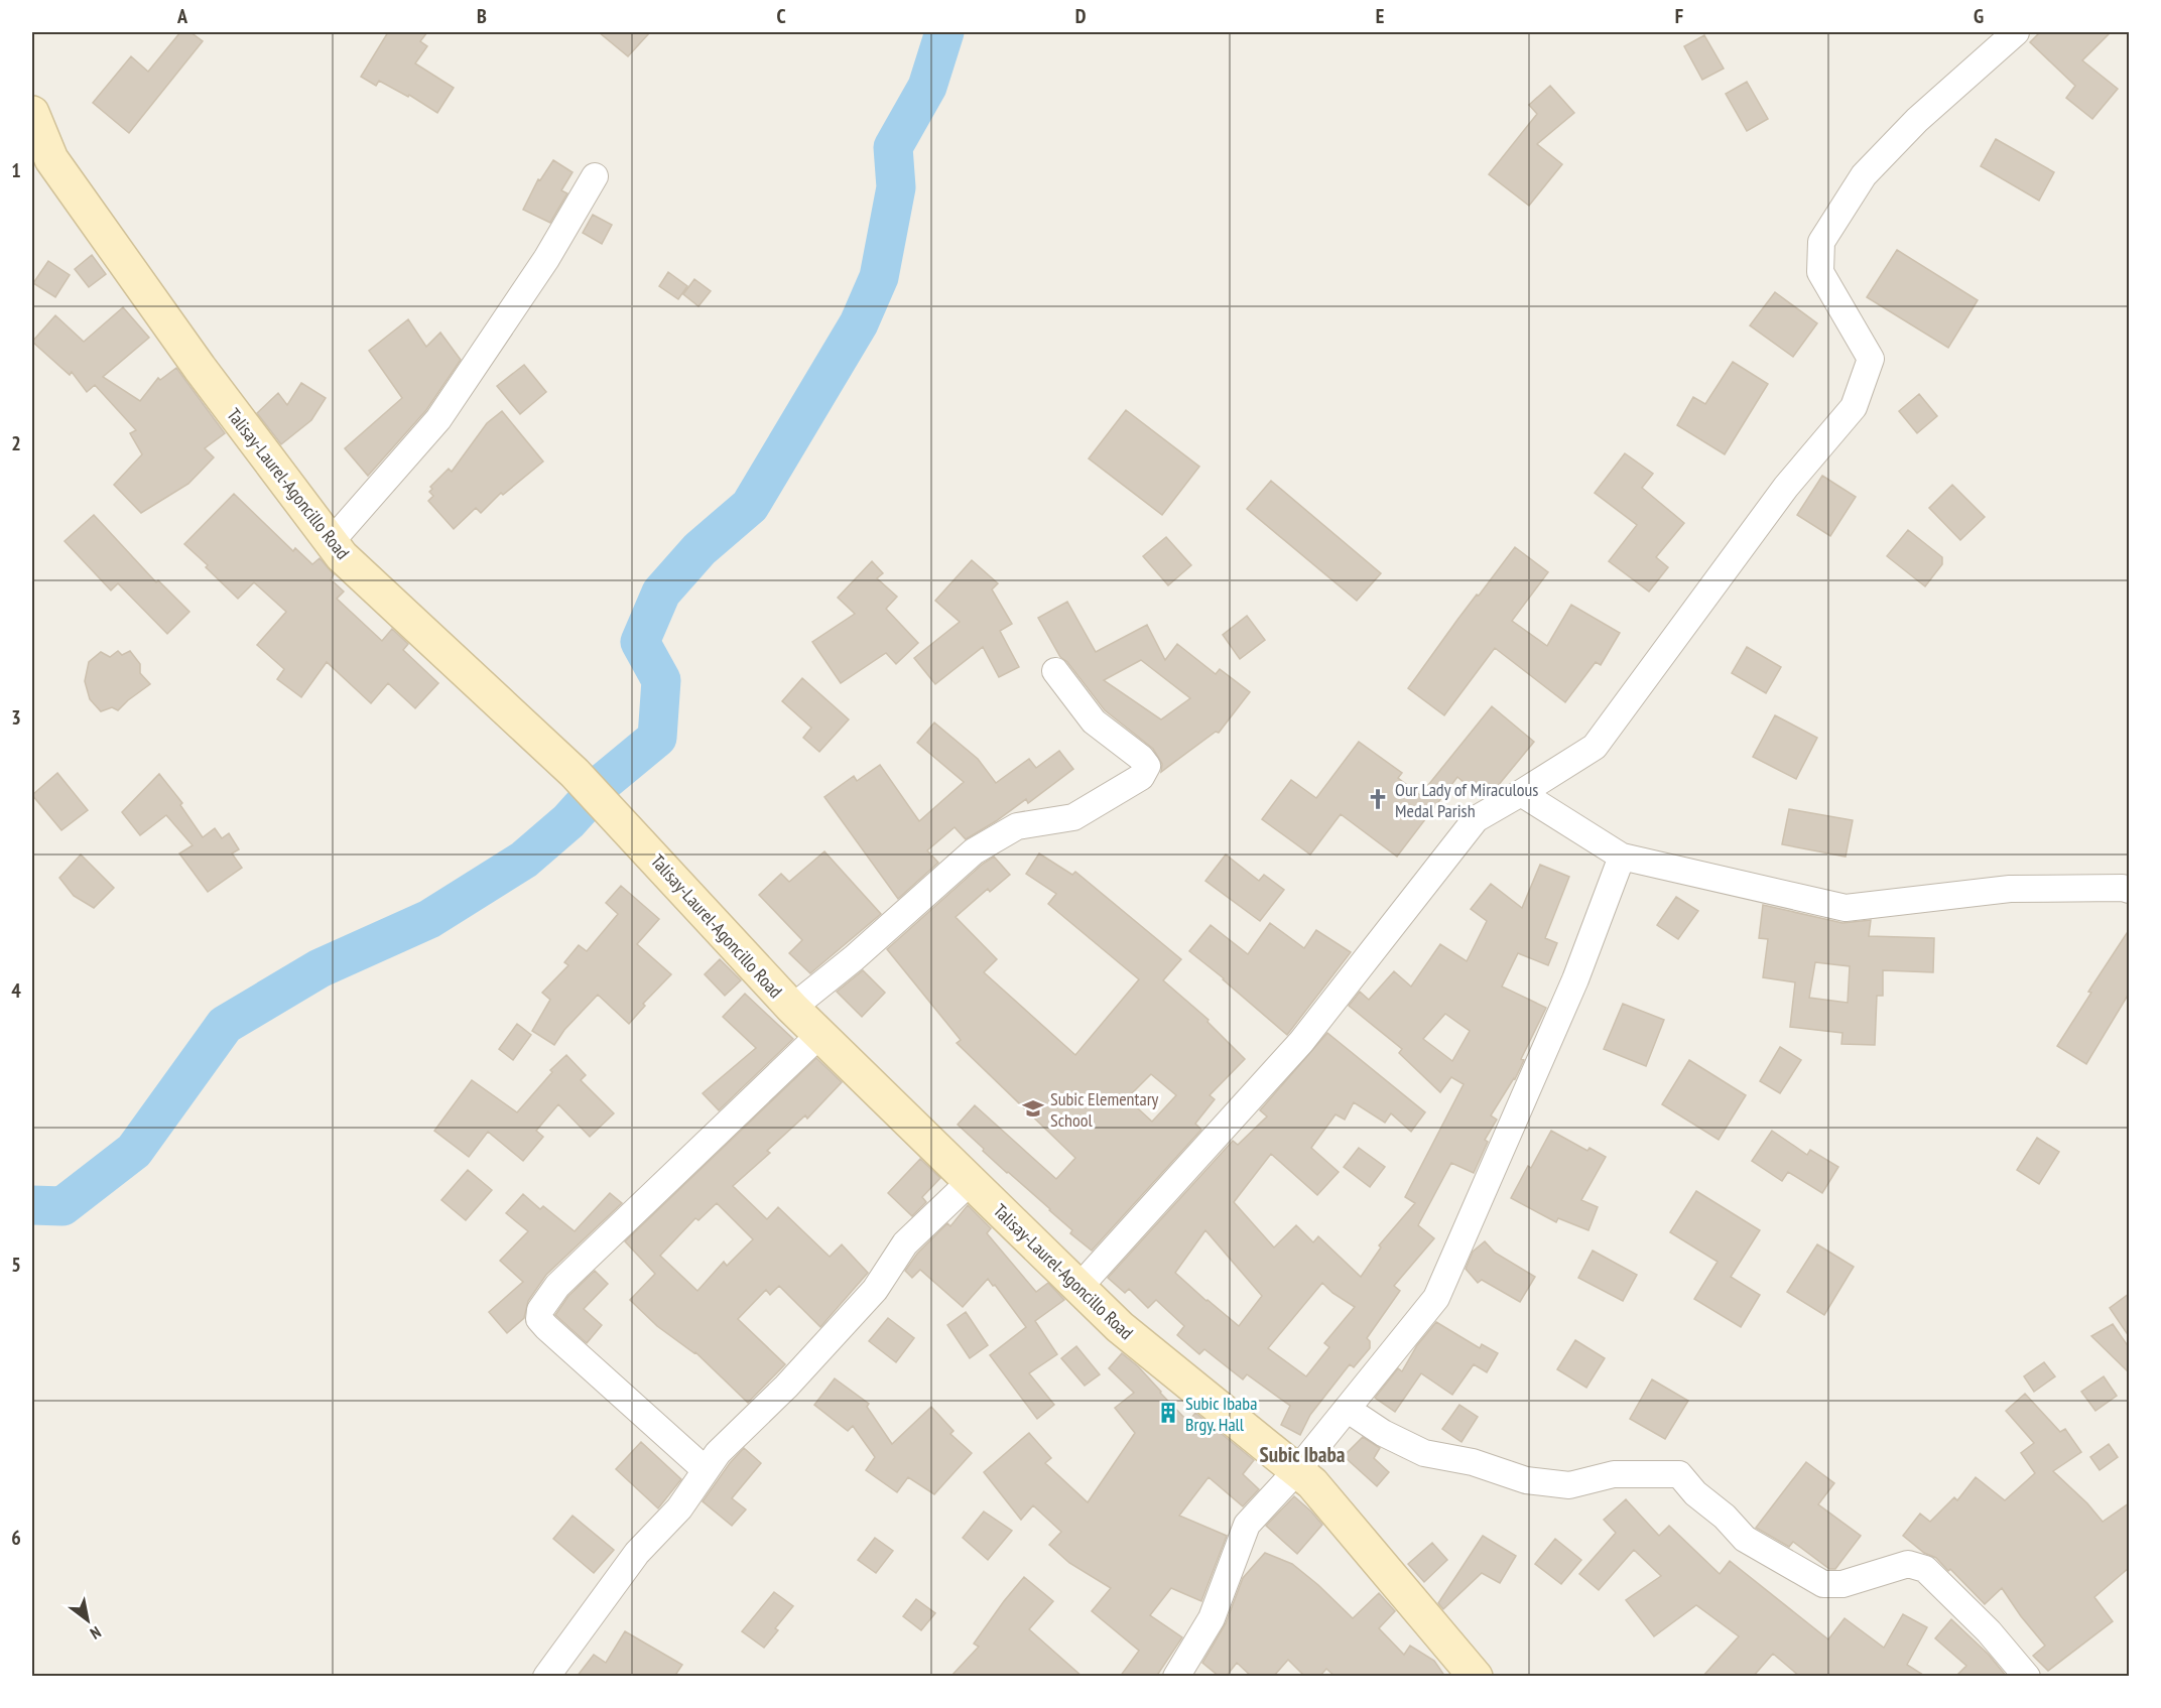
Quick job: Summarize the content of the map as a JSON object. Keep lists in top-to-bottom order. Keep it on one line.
{"streets":{"main road":["Talisay-Laurel-Agoncillo Road"]},"districts":["Subic Ibaba"],"places":{"church":["Our Lady of Miraculous Medal Parish"],"school or university":["Subic Elementary School"],"building":["Subic Ibaba Brgy. Hall"]},"north":"bottom right","grid":{"columns":["A","B","C","D","E","F","G"],"rows":["1","2","3","4","5","6"]}}
